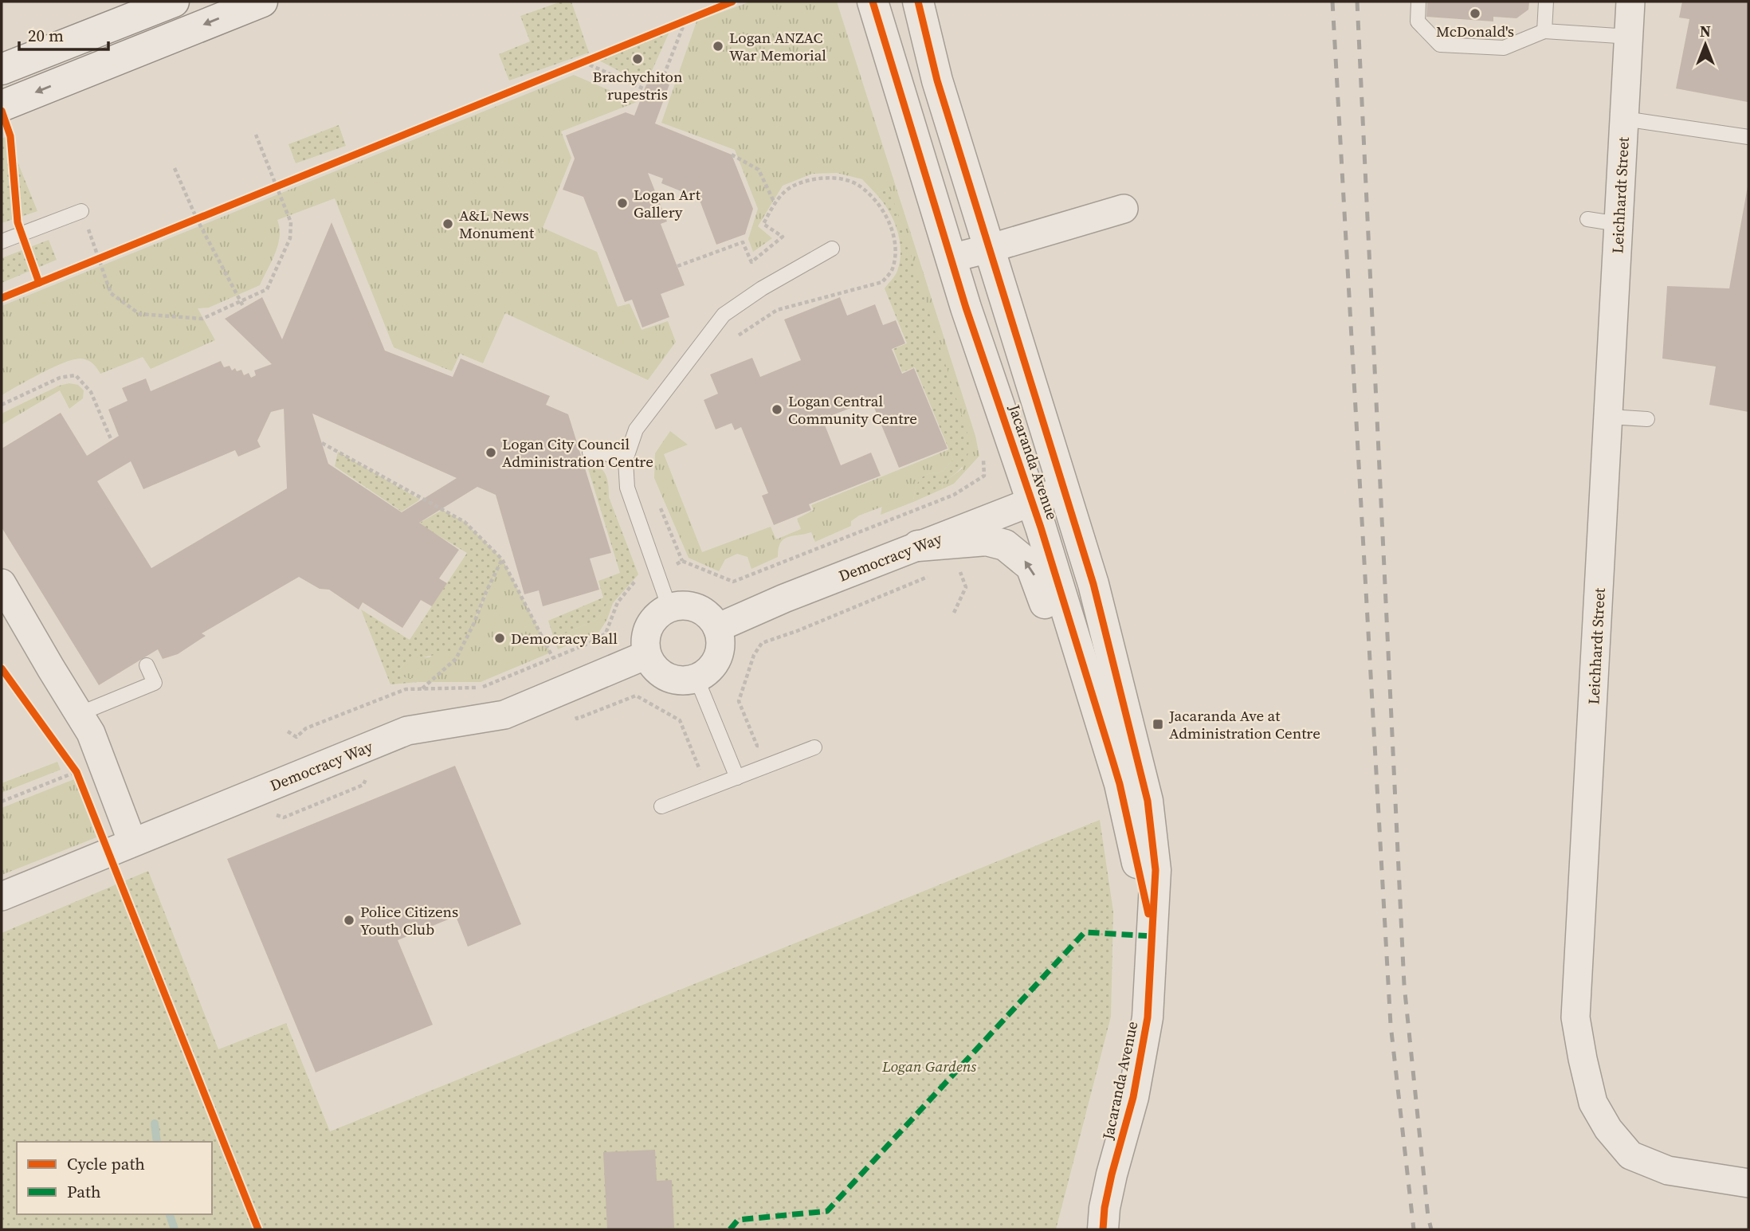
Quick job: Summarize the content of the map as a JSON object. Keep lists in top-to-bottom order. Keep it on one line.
{"streets":{"street":["Leichhardt Street","Jacaranda Avenue","Democracy Way"]},"crossings":[["Jacaranda Avenue","Democracy Way"]],"parks":["Logan Gardens"],"places":{"other":["McDonald's","Logan ANZAC War Memorial","Brachychiton rupestris","Logan Art Gallery","A&L News Monument","Logan Central Community Centre","Logan City Council Administration Centre","Democracy Ball","Police Citizens Youth Club"],"transit":["Jacaranda Ave at Administration Centre"]},"legend":["Cycle path","Path"],"scale_bar":"20 m","north":"top"}
